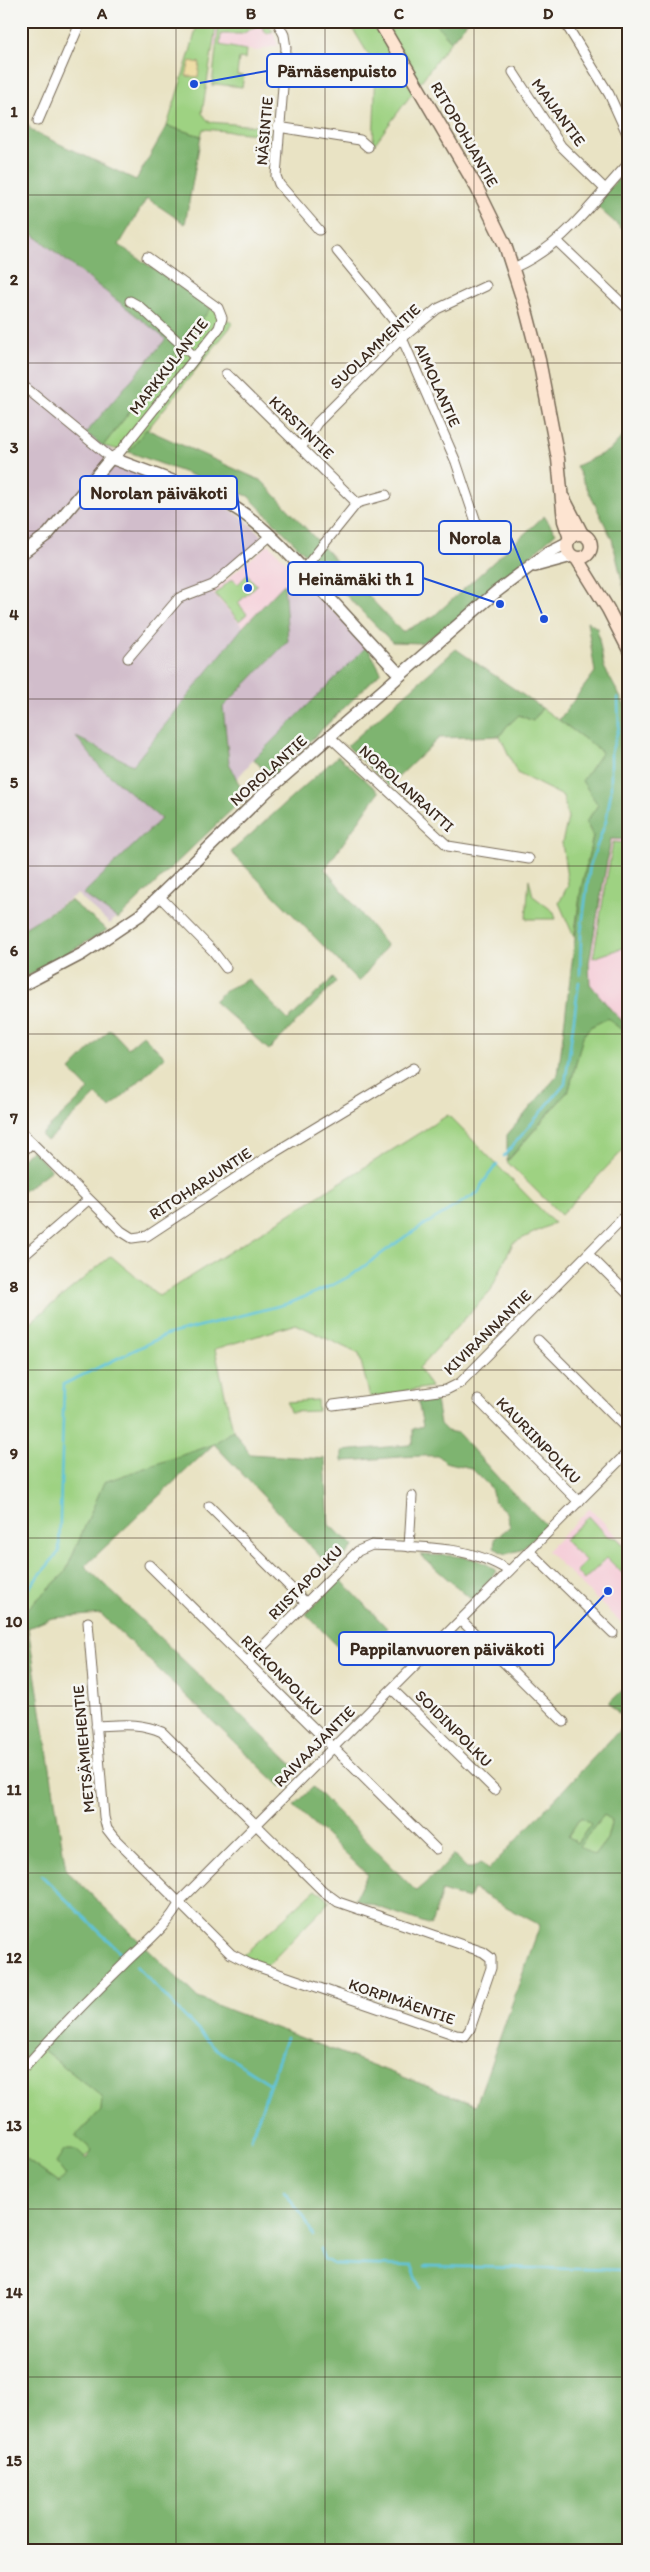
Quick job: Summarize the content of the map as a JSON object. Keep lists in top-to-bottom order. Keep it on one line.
{"streets":{"main road":["RITOPOHJANTIE"],"street":["MAIJANTIE","NÄSINTIE","SUOLAMMENTIE","MARKKULANTIE","AIMOLANTIE","KIRSTINTIE","NOROLANTIE","NOROLANRAITTI","RITOHARJUNTIE","KIVIRANNANTIE","KAURIINPOLKU","RIISTAPOLKU","RIEKONPOLKU","SOIDINPOLKU","RAIVAAJANTIE","METSÄMIEHENTIE","KORPIMÄENTIE"]},"crossings":[["RITOPOHJANTIE","NOROLANTIE"],["SUOLAMMENTIE","AIMOLANTIE"],["SUOLAMMENTIE","KIRSTINTIE"],["NOROLANTIE","NOROLANRAITTI"],["KAURIINPOLKU","RAIVAAJANTIE"],["RIISTAPOLKU","RIEKONPOLKU"],["RIISTAPOLKU","RAIVAAJANTIE"],["RIEKONPOLKU","RAIVAAJANTIE"],["SOIDINPOLKU","RAIVAAJANTIE"],["RAIVAAJANTIE","METSÄMIEHENTIE"],["RAIVAAJANTIE","KORPIMÄENTIE"],["METSÄMIEHENTIE","KORPIMÄENTIE"]],"places":["Pärnäsenpuisto","Norolan päiväkoti","Heinämäki th 1","Norola","Pappilanvuoren päiväkoti"],"grid":{"columns":["A","B","C","D"],"rows":["1","2","3","4","5","6","7","8","9","10","11","12","13","14","15"]}}
